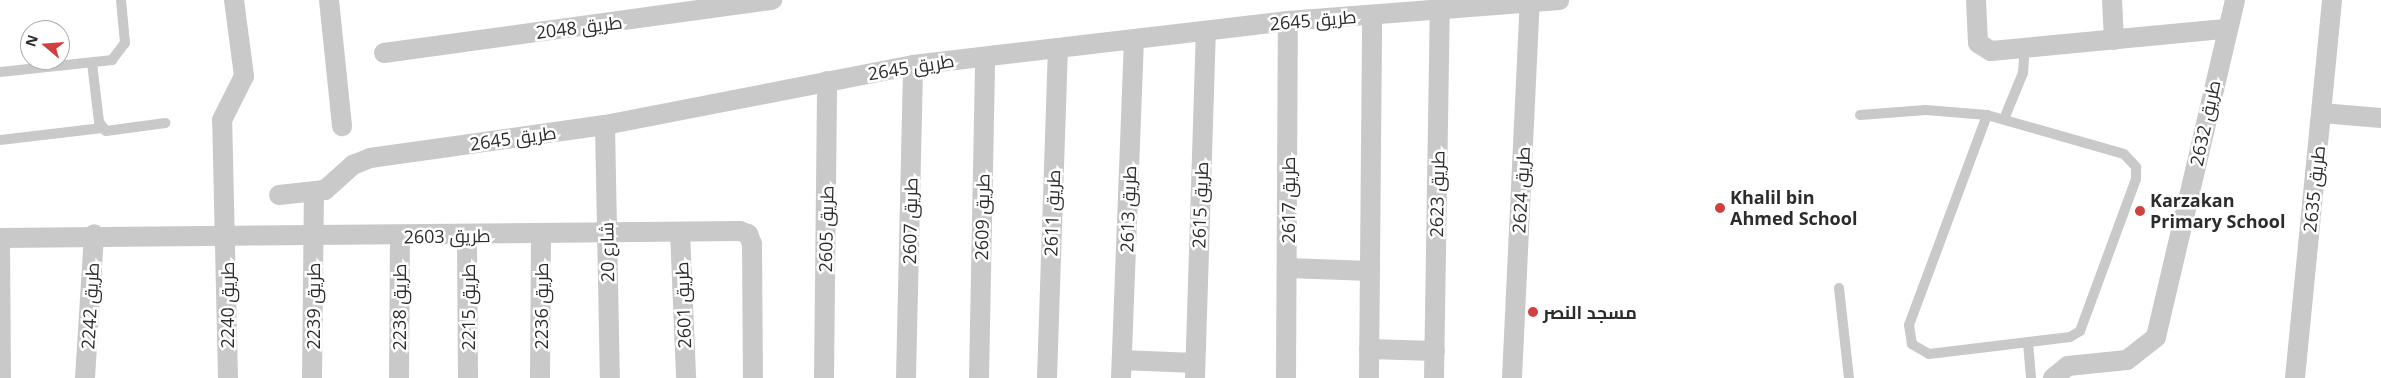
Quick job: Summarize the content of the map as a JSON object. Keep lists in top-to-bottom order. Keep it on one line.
{"streets":{"street":["طريق 2645","طريق 2048","طريق 2632","طريق 2635","طريق 2624","طريق 2623","طريق 2617","طريق 2615","طريق 2613","طريق 2611","طريق 2609","طريق 2607","طريق 2605","طريق 2603","شارع 20","طريق 2240","طريق 2601","طريق 2242","طريق 2239","طريق 2236","طريق 2238","طريق 2215"]},"crossings":[["طريق 2645","طريق 2624"],["طريق 2645","طريق 2623"],["طريق 2645","طريق 2617"],["طريق 2645","طريق 2615"],["طريق 2645","طريق 2613"],["طريق 2645","طريق 2611"],["طريق 2645","طريق 2609"],["طريق 2645","طريق 2607"],["طريق 2645","طريق 2605"],["طريق 2645","شارع 20"],["طريق 2645","طريق 2239"],["طريق 2603","شارع 20"],["طريق 2603","طريق 2240"],["طريق 2603","طريق 2601"],["طريق 2603","طريق 2242"],["طريق 2603","طريق 2239"],["طريق 2603","طريق 2236"],["طريق 2603","طريق 2238"],["طريق 2603","طريق 2215"]],"places":["Khalil bin Ahmed School","Karzakan Primary School","مسجد النصر"],"north":"left"}
